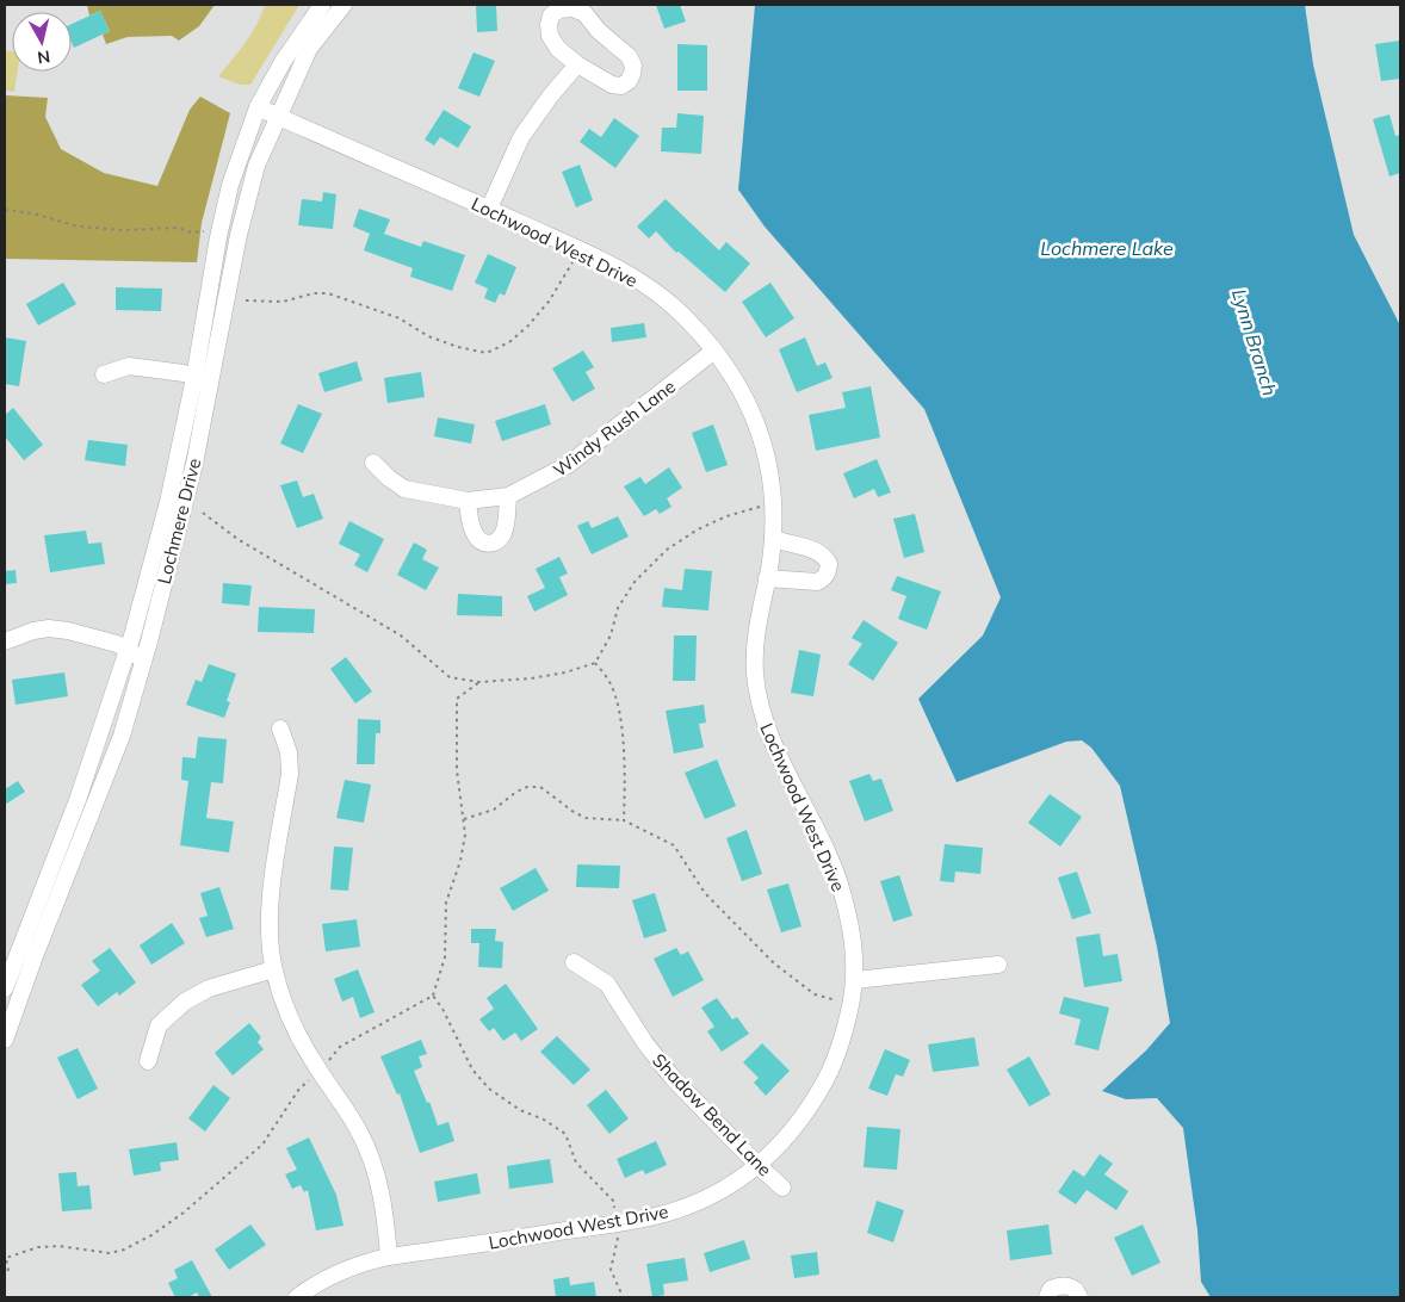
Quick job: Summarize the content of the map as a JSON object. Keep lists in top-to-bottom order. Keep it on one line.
{"streets":{"street":["Lochwood West Drive","Windy Rush Lane","Lochmere Drive","Shadow Bend Lane"]},"crossings":[["Lochwood West Drive","Windy Rush Lane"],["Lochwood West Drive","Lochmere Drive"],["Lochwood West Drive","Shadow Bend Lane"]],"water":["Lochmere Lake","Lynn Branch"],"north":"bottom"}
